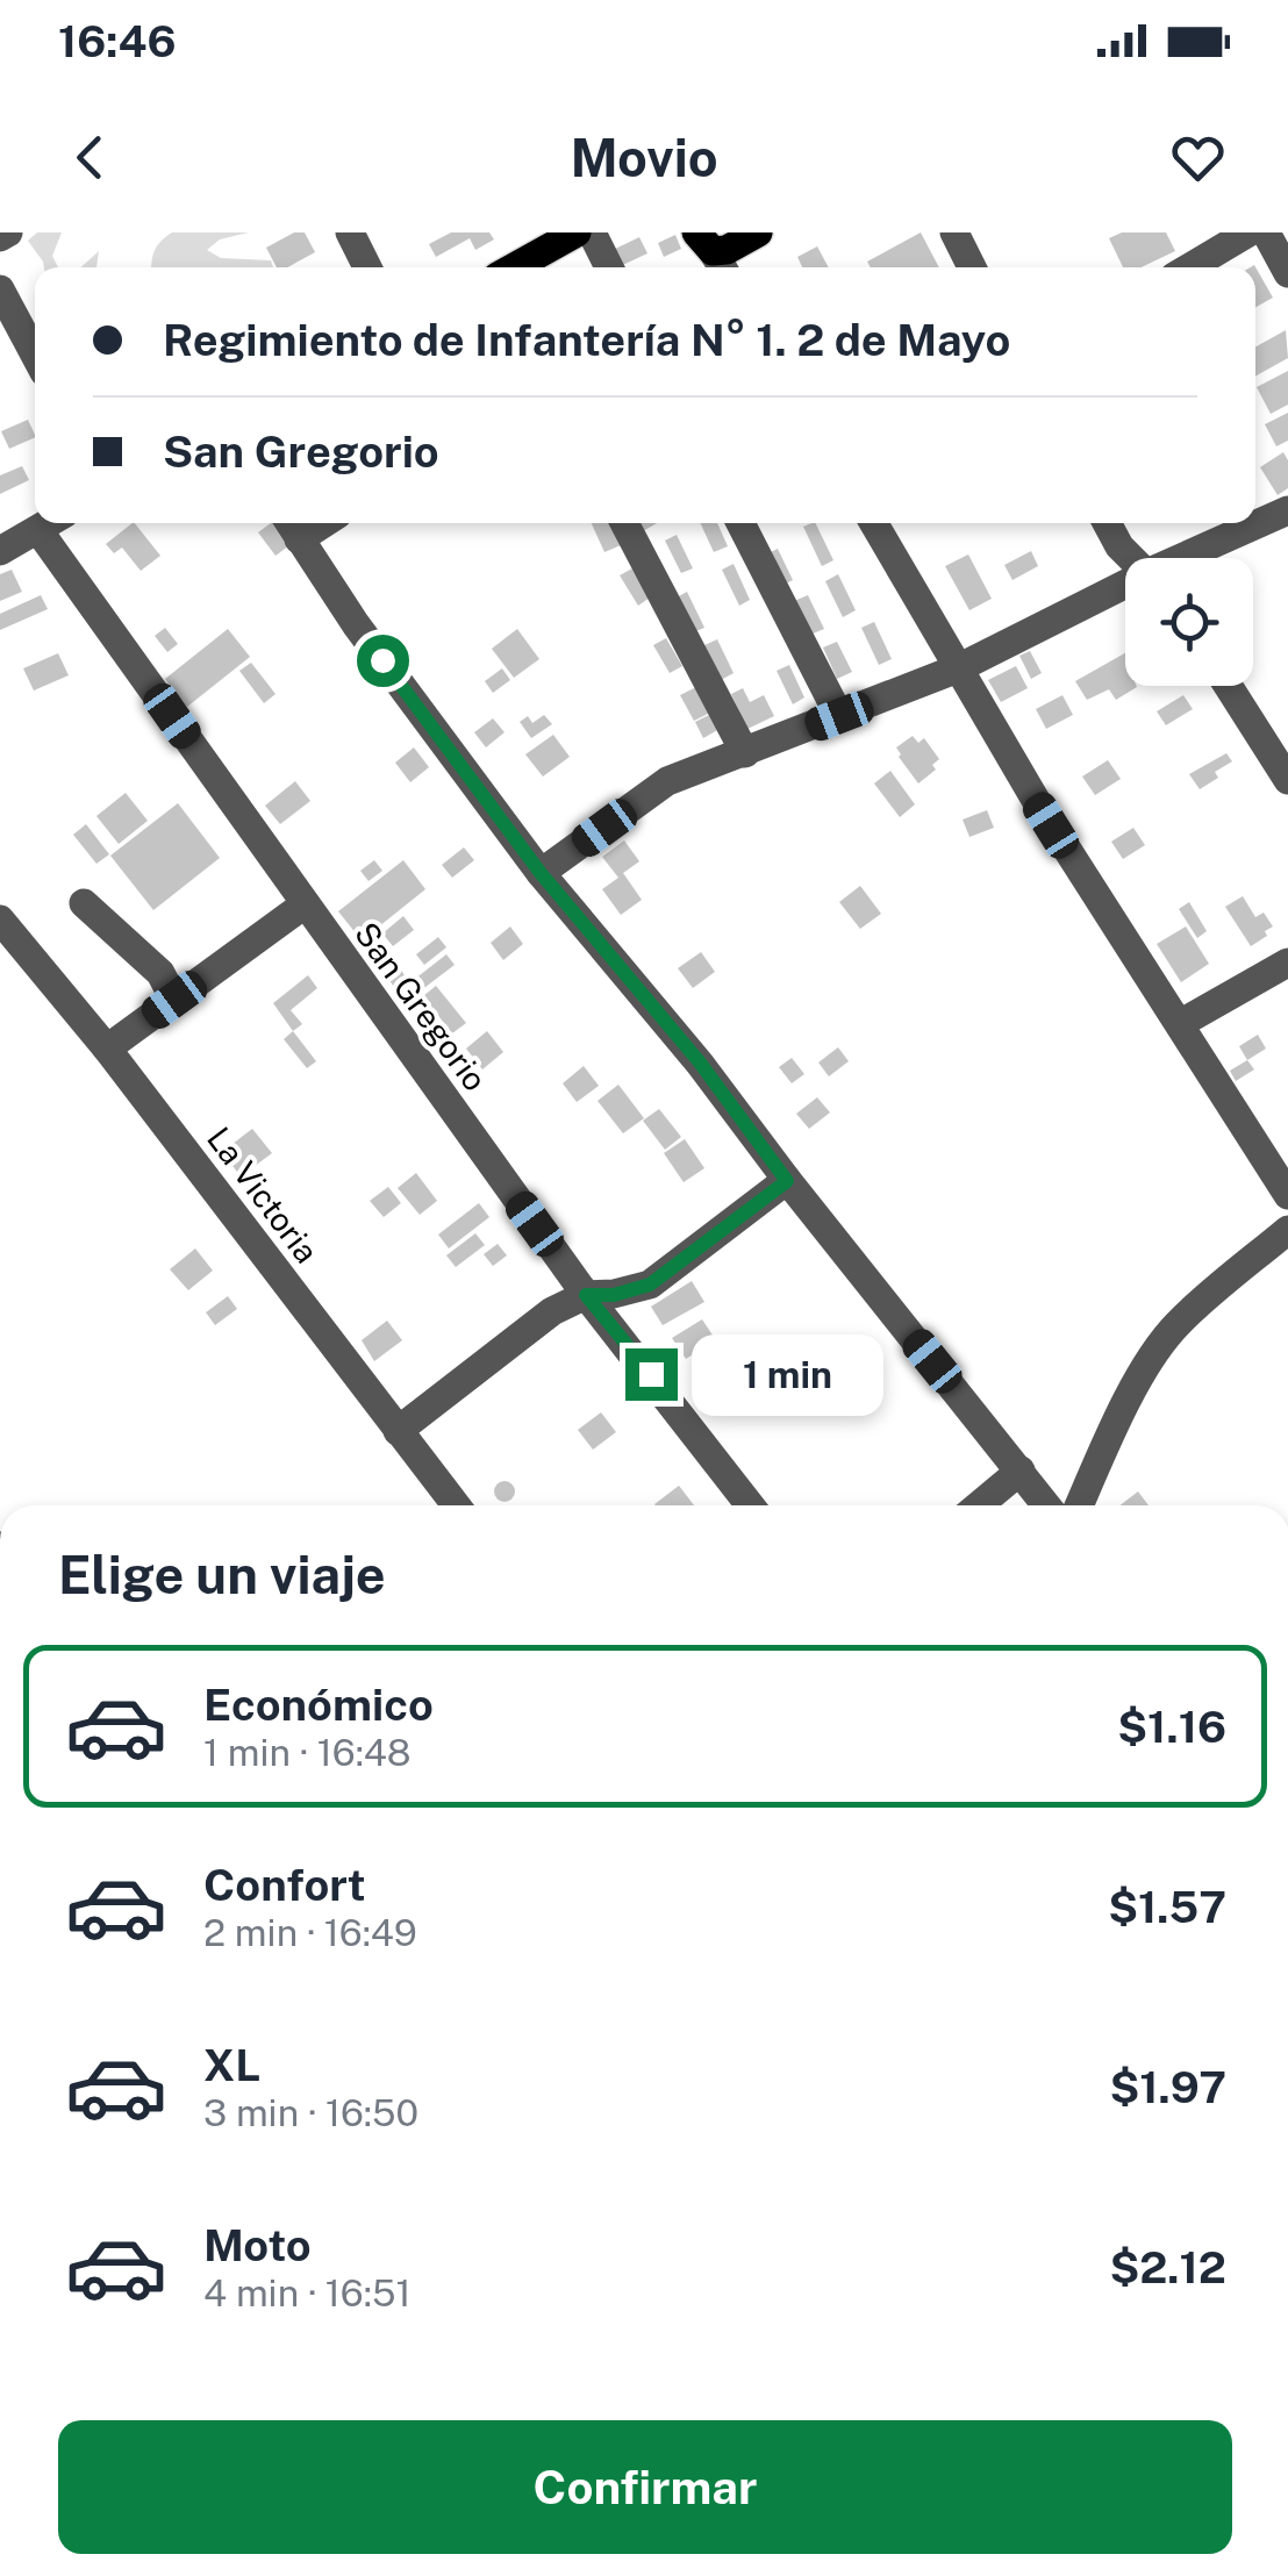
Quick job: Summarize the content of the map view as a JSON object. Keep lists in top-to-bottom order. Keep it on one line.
{"streets":{"street":["San Gregorio","La Victoria"]},"page":{"status":"16:46","header":"Movio","banner":["Regimiento de Infantería N° 1. 2 de Mayo","San Gregorio"],"bubble":"1 min","heading":"Elige un viaje","list":[{"name":"Económico","note":"1 min · 16:48","value":"$1.16"},{"name":"Confort","note":"2 min · 16:49","value":"$1.57"},{"name":"XL","note":"3 min · 16:50","value":"$1.97"},{"name":"Moto","note":"4 min · 16:51","value":"$2.12"}],"buttons":"Confirmar"}}
